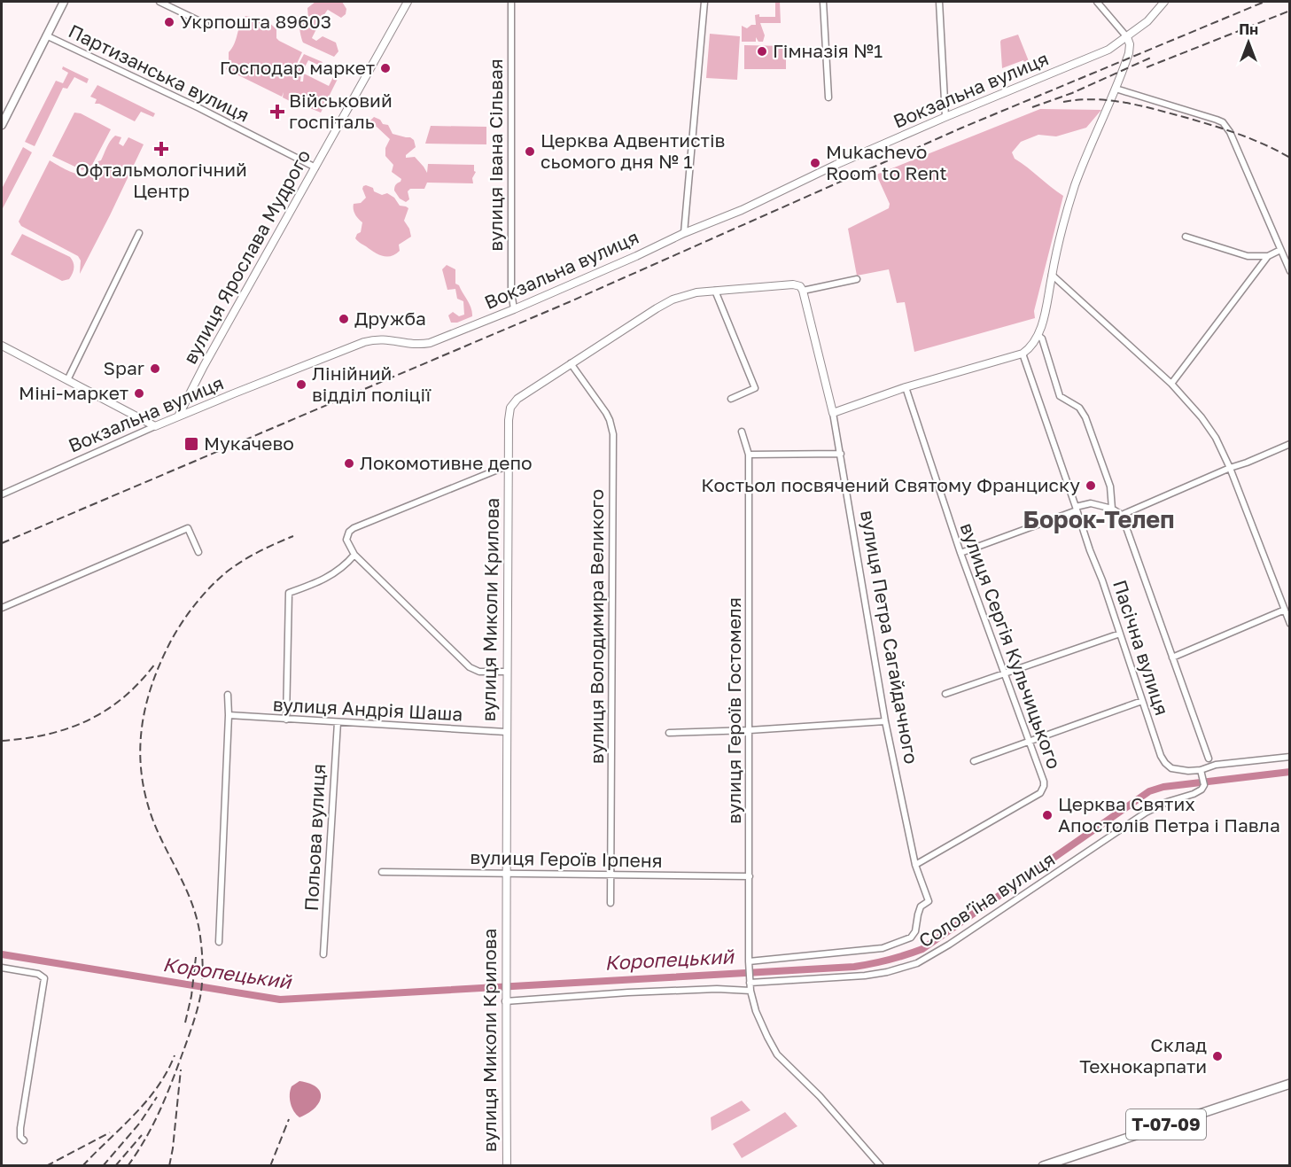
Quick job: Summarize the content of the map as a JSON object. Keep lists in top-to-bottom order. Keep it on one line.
{"streets":{"main road":["Т-07-09"],"street":["Партизанська вулиця","Вокзальна вулиця","вулиця Івана Сільвая","вулиця Ярослава Мудрого","вулиця Миколи Крилова","вулиця Володимира Великого","вулиця Петра Сагайдачного","вулиця Сергія Кульчицького","Пасічна вулиця","вулиця Андрія Шаша","вулиця Героїв Гостомеля","Польова вулиця","вулиця Героїв Ірпеня","Соловʼїна вулиця"]},"crossings":[["Партизанська вулиця","вулиця Ярослава Мудрого"],["Вокзальна вулиця","вулиця Івана Сільвая"],["Вокзальна вулиця","вулиця Ярослава Мудрого"],["вулиця Миколи Крилова","вулиця Володимира Великого"],["вулиця Миколи Крилова","вулиця Петра Сагайдачного"],["вулиця Миколи Крилова","вулиця Андрія Шаша"],["вулиця Миколи Крилова","вулиця Героїв Ірпеня"],["вулиця Володимира Великого","вулиця Героїв Ірпеня"],["вулиця Петра Сагайдачного","вулиця Сергія Кульчицького"],["вулиця Петра Сагайдачного","вулиця Героїв Гостомеля"],["Пасічна вулиця","Соловʼїна вулиця"],["вулиця Андрія Шаша","Польова вулиця"],["вулиця Героїв Гостомеля","вулиця Героїв Ірпеня"],["вулиця Героїв Гостомеля","Соловʼїна вулиця"]],"districts":["Борок-Телеп"],"water":["Коропецький"],"places":{"other":["Укрпошта 89603","Гімназія №1","Господар маркет","Церква Адвентистів сьомого дня № 1","Mukachevo Room to Rent","Дружба","Spar","Лінійний відділ поліції","Міні-маркет","Локомотивне депо","Костьол посвячений Святому Франциску","Церква Святих Апостолів Петра і Павла","Склад Технокарпати"],"health":["Військовий госпіталь","Офтальмологічний Центр"],"transit":["Мукачево"]},"north":"top"}
